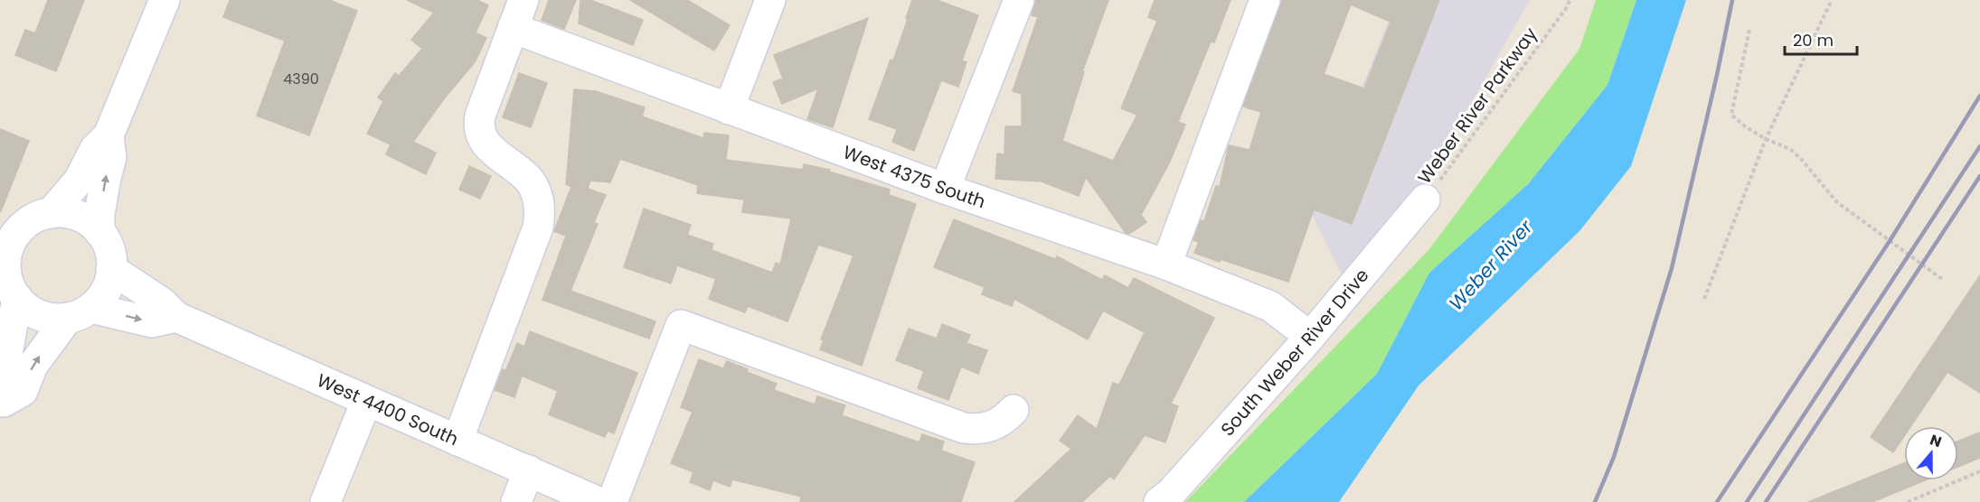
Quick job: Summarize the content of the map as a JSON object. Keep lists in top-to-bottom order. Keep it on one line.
{"streets":{"street":["West 4375 South","South Weber River Drive","West 4400 South"],"path":["Weber River Parkway"]},"crossings":[["Weber River Parkway","South Weber River Drive"],["West 4375 South","South Weber River Drive"]],"water":["Weber River"],"house_numbers":["4390"],"scale_bar":"20 m","north":"top"}
